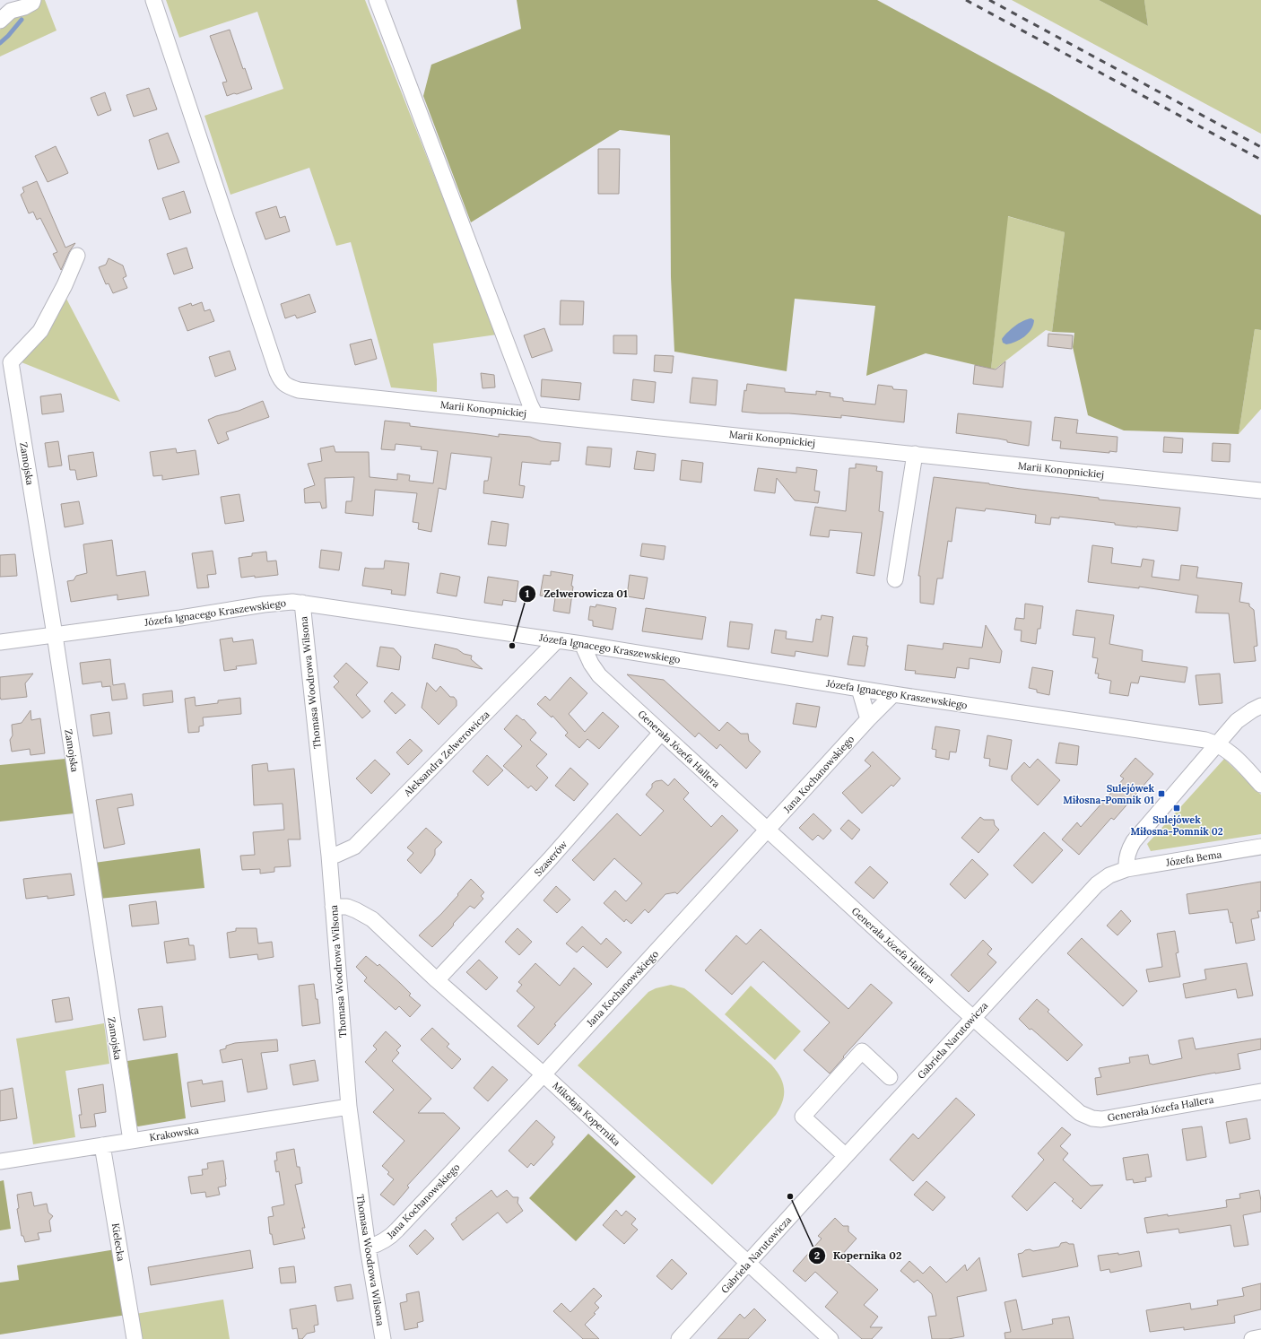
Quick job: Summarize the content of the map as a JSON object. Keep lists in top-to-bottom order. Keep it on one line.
{"streets":{"street":["Marii Konopnickiej","Zamojska","Józefa Ignacego Kraszewskiego","Thomasa Woodrowa Wilsona","Generała Józefa Hallera","Aleksandra Zelwerowicza","Jana Kochanowskiego","Szaserów","Józefa Bema","Gabriela Narutowicza","Mikołaja Kopernika","Krakowska","Kielecka"]},"crossings":[["Zamojska","Józefa Ignacego Kraszewskiego"],["Zamojska","Krakowska"],["Józefa Ignacego Kraszewskiego","Thomasa Woodrowa Wilsona"],["Józefa Ignacego Kraszewskiego","Generała Józefa Hallera"],["Józefa Ignacego Kraszewskiego","Aleksandra Zelwerowicza"],["Józefa Ignacego Kraszewskiego","Jana Kochanowskiego"],["Thomasa Woodrowa Wilsona","Aleksandra Zelwerowicza"],["Thomasa Woodrowa Wilsona","Jana Kochanowskiego"],["Thomasa Woodrowa Wilsona","Mikołaja Kopernika"],["Thomasa Woodrowa Wilsona","Krakowska"],["Generała Józefa Hallera","Jana Kochanowskiego"],["Generała Józefa Hallera","Szaserów"],["Generała Józefa Hallera","Gabriela Narutowicza"],["Jana Kochanowskiego","Mikołaja Kopernika"],["Szaserów","Mikołaja Kopernika"],["Józefa Bema","Gabriela Narutowicza"],["Gabriela Narutowicza","Mikołaja Kopernika"],["Krakowska","Kielecka"]],"places":{"other":["Zelwerowicza 01","Kopernika 02"],"transit":["Sulejówek Miłosna-Pomnik 01","Sulejówek Miłosna-Pomnik 02"]}}
